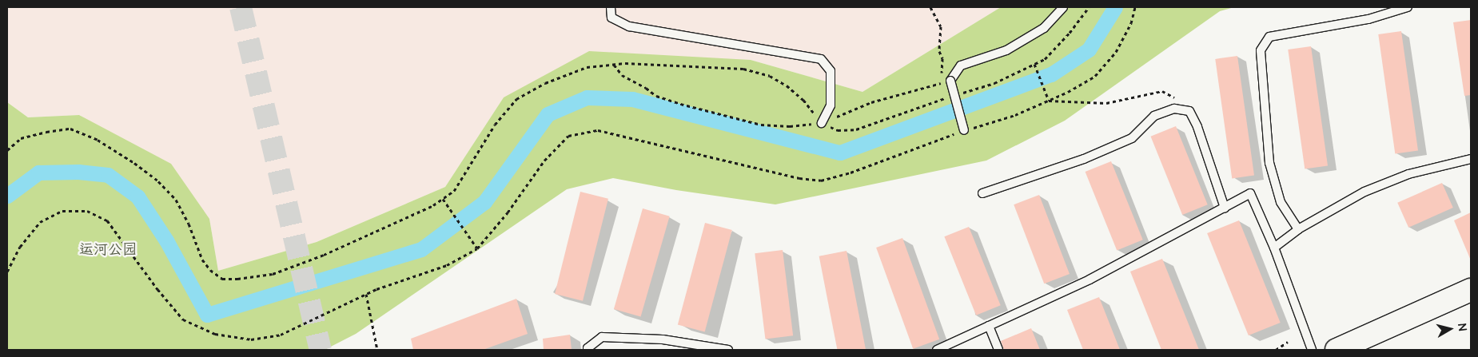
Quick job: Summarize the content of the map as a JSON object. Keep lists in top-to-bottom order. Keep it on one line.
{"parks":["运河公园"],"north":"right"}
